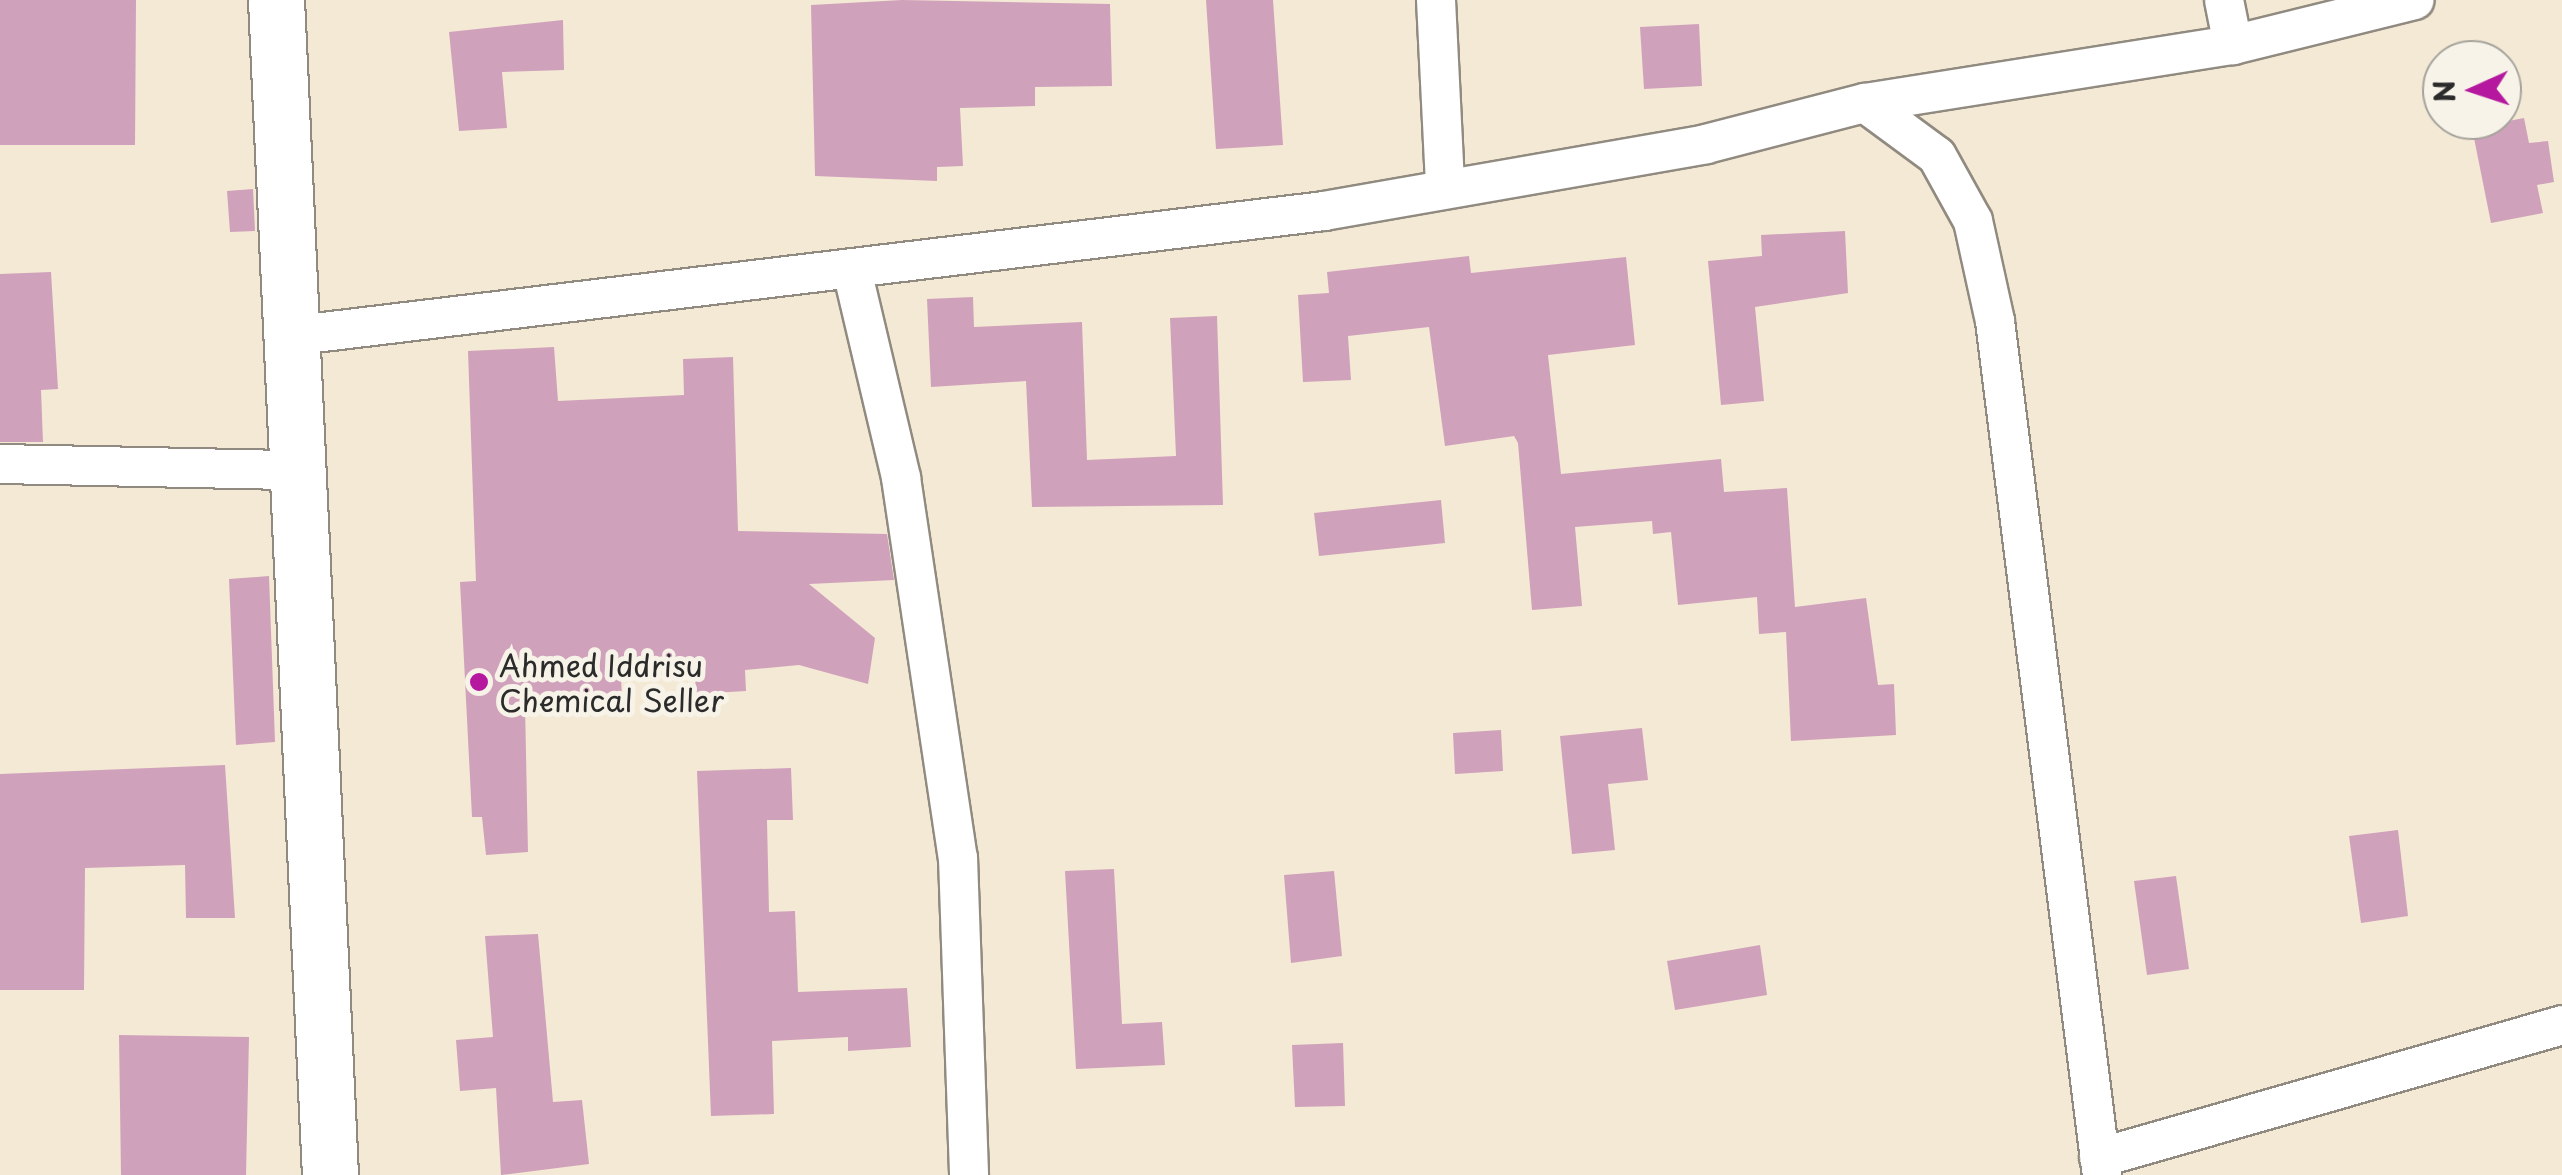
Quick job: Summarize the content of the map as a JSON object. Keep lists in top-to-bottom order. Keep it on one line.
{"places":["Ahmed Iddrisu Chemical Seller"],"north":"left"}
